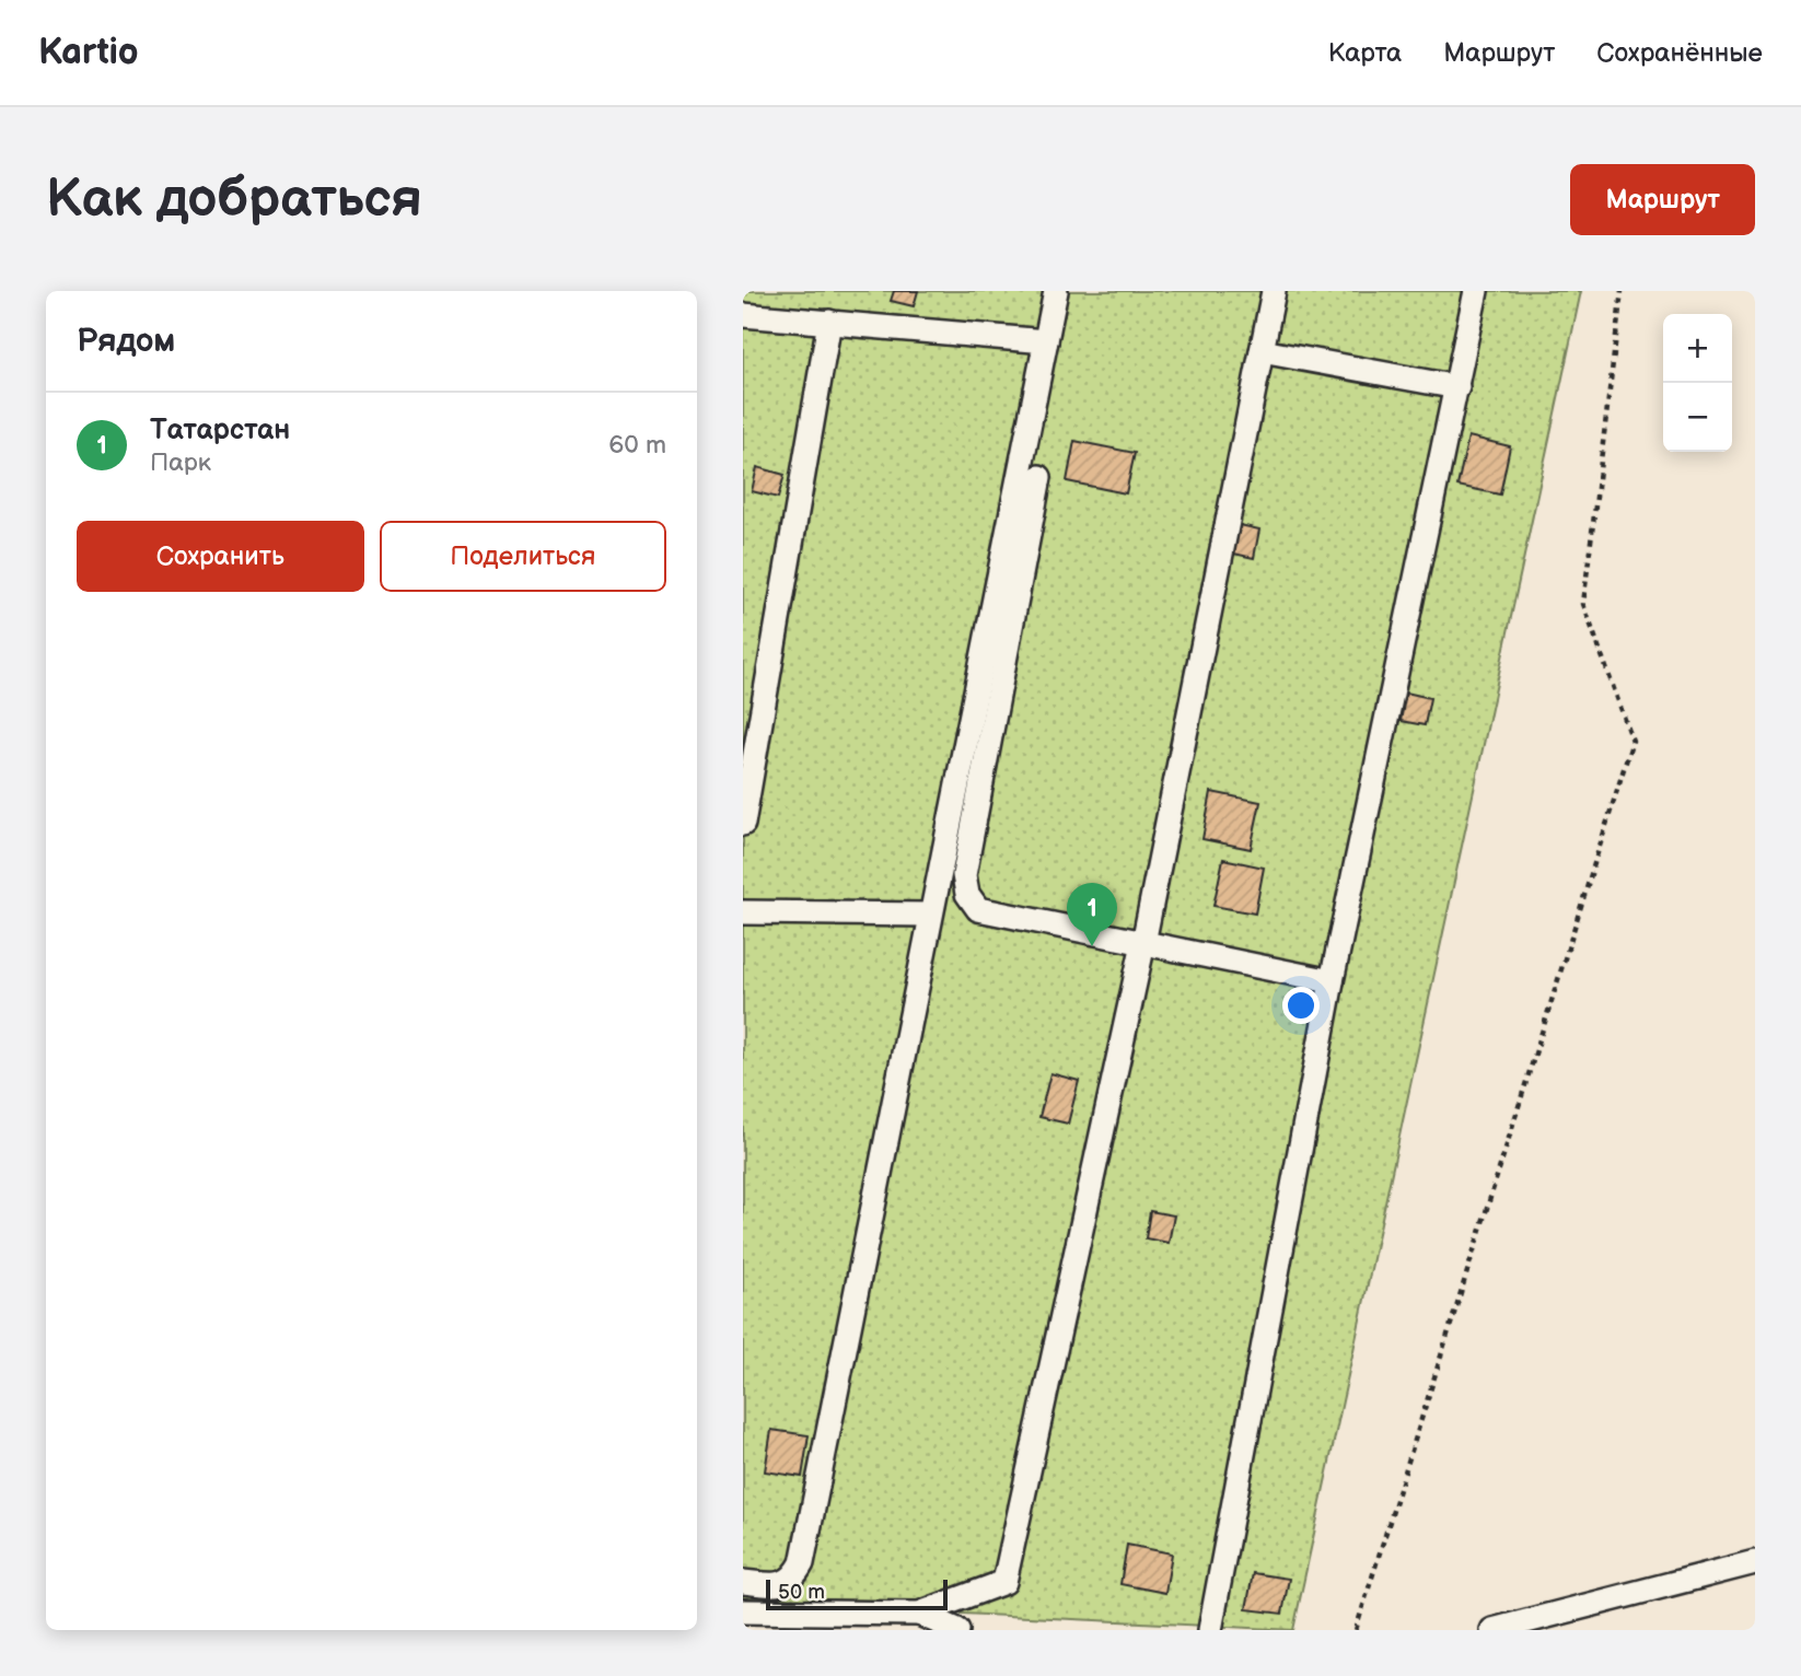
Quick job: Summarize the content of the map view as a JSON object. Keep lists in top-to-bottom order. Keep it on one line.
{"scale_bar":"50 m","page":{"header":"Kartio","nav":["Карта","Маршрут","Сохранённые"],"buttons":["Маршрут",["Сохранить","Поделиться"]],"title":"Как добраться","heading":"Рядом","map_buttons":["+","−"],"list":[{"mark":"1","name":"Татарстан","note":"Парк","value":"60 m"}],"pins":"1","scale":"50 m"}}
